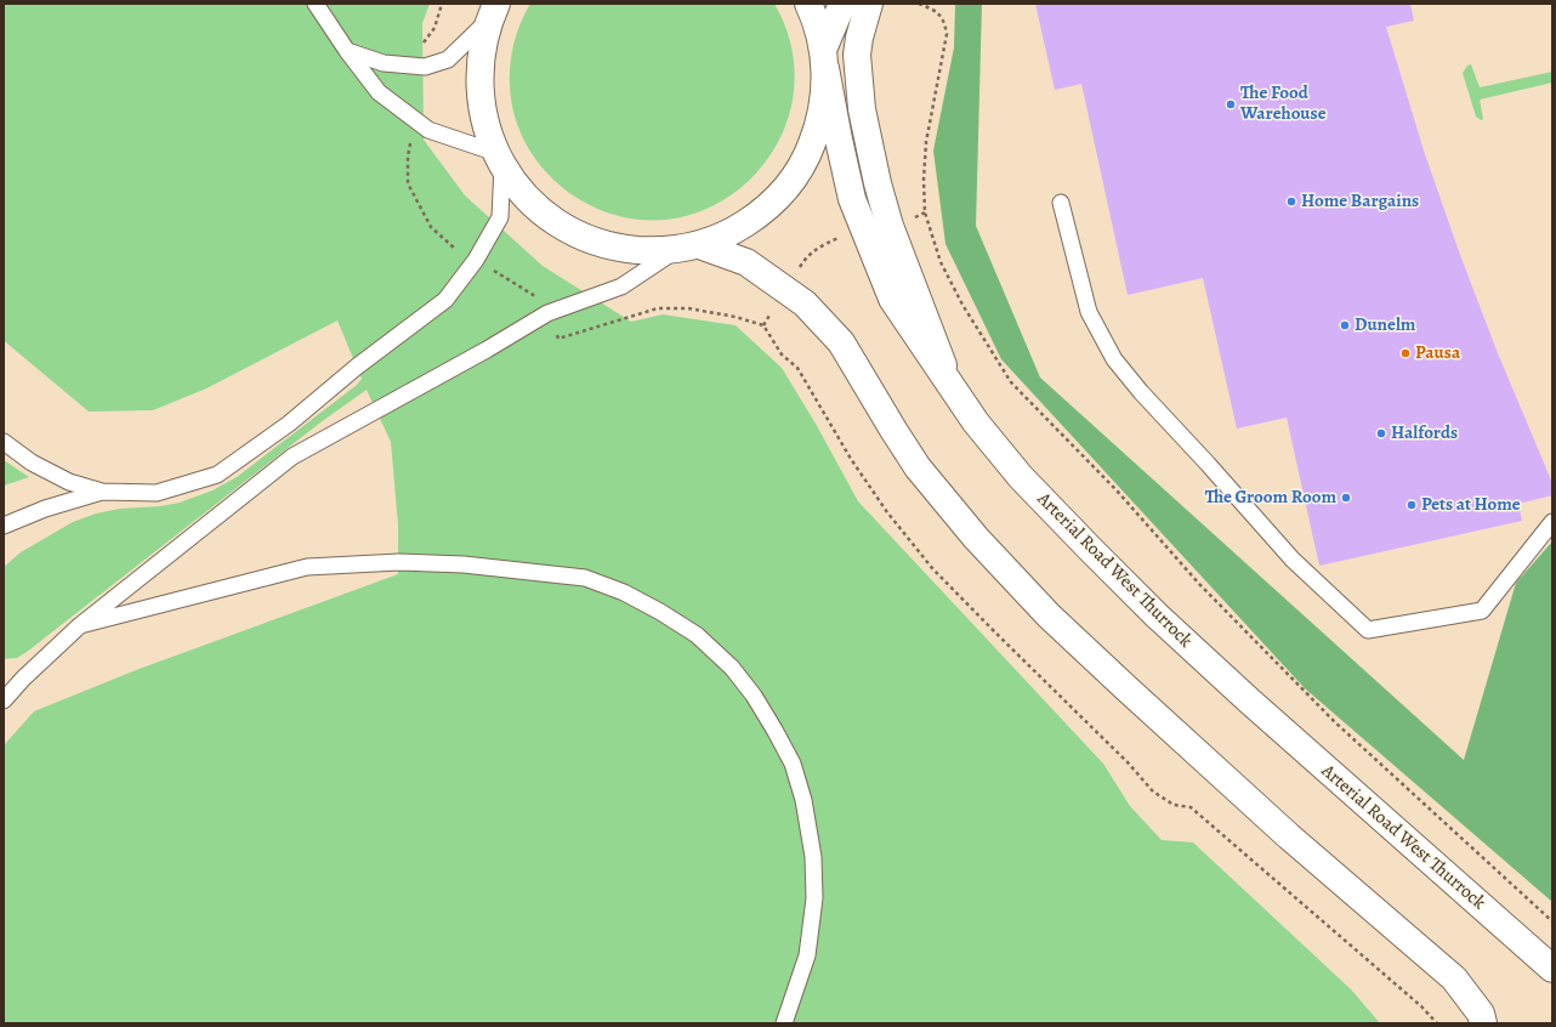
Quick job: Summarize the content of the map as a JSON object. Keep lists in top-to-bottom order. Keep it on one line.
{"streets":{"main road":["Arterial Road West Thurrock"]},"places":["The Food Warehouse","Home Bargains","Dunelm","Pausa","Halfords","The Groom Room","Pets at Home"]}
